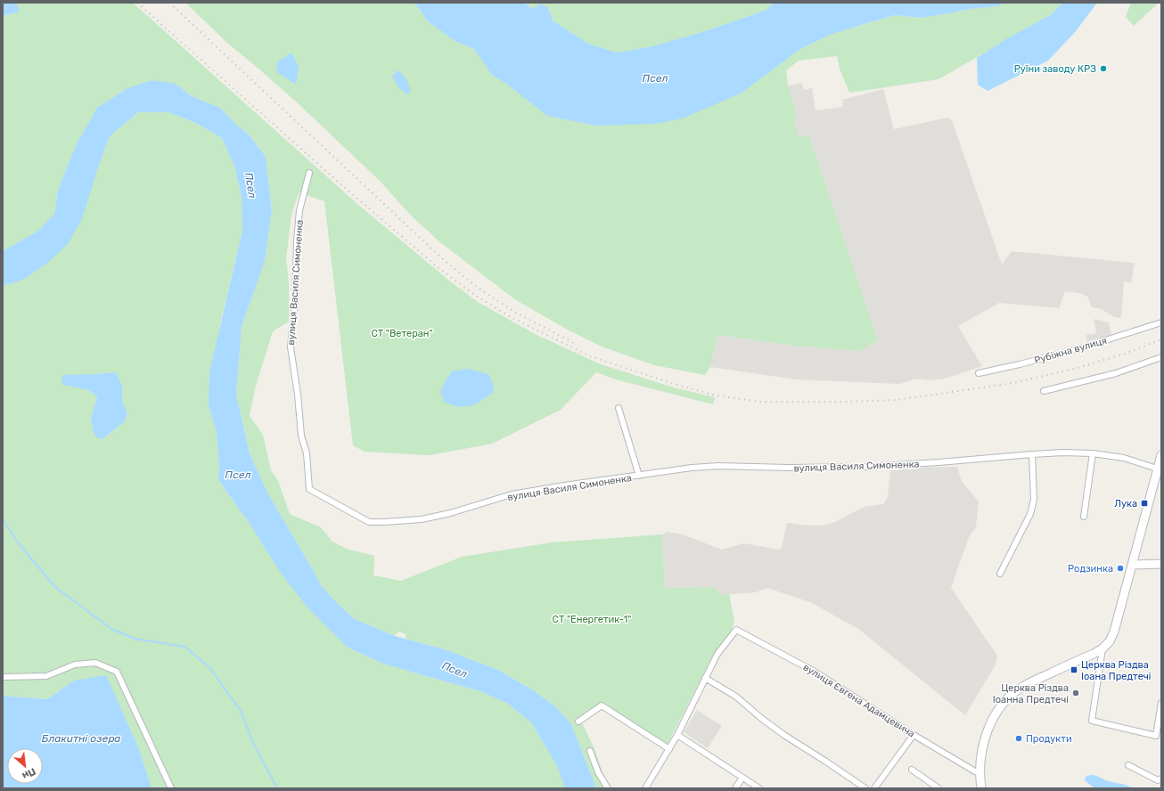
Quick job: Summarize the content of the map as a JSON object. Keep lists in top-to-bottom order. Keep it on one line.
{"streets":{"street":["вулиця Василя Симоненка","Рубіжна вулиця","вулиця Євгена Адамцевича"]},"water":["Псел","Блакитні озера"],"parks":["СТ \"Ветеран\"","СТ \"Енергетик-1\""],"places":{"other":["Руїни заводу КРЗ","Родзинка","Церква Різдва Іоанна Предтечі","Продукти"],"transit":["Лука","Церква Різдва Іоана Предтечі"]},"north":"bottom right"}
